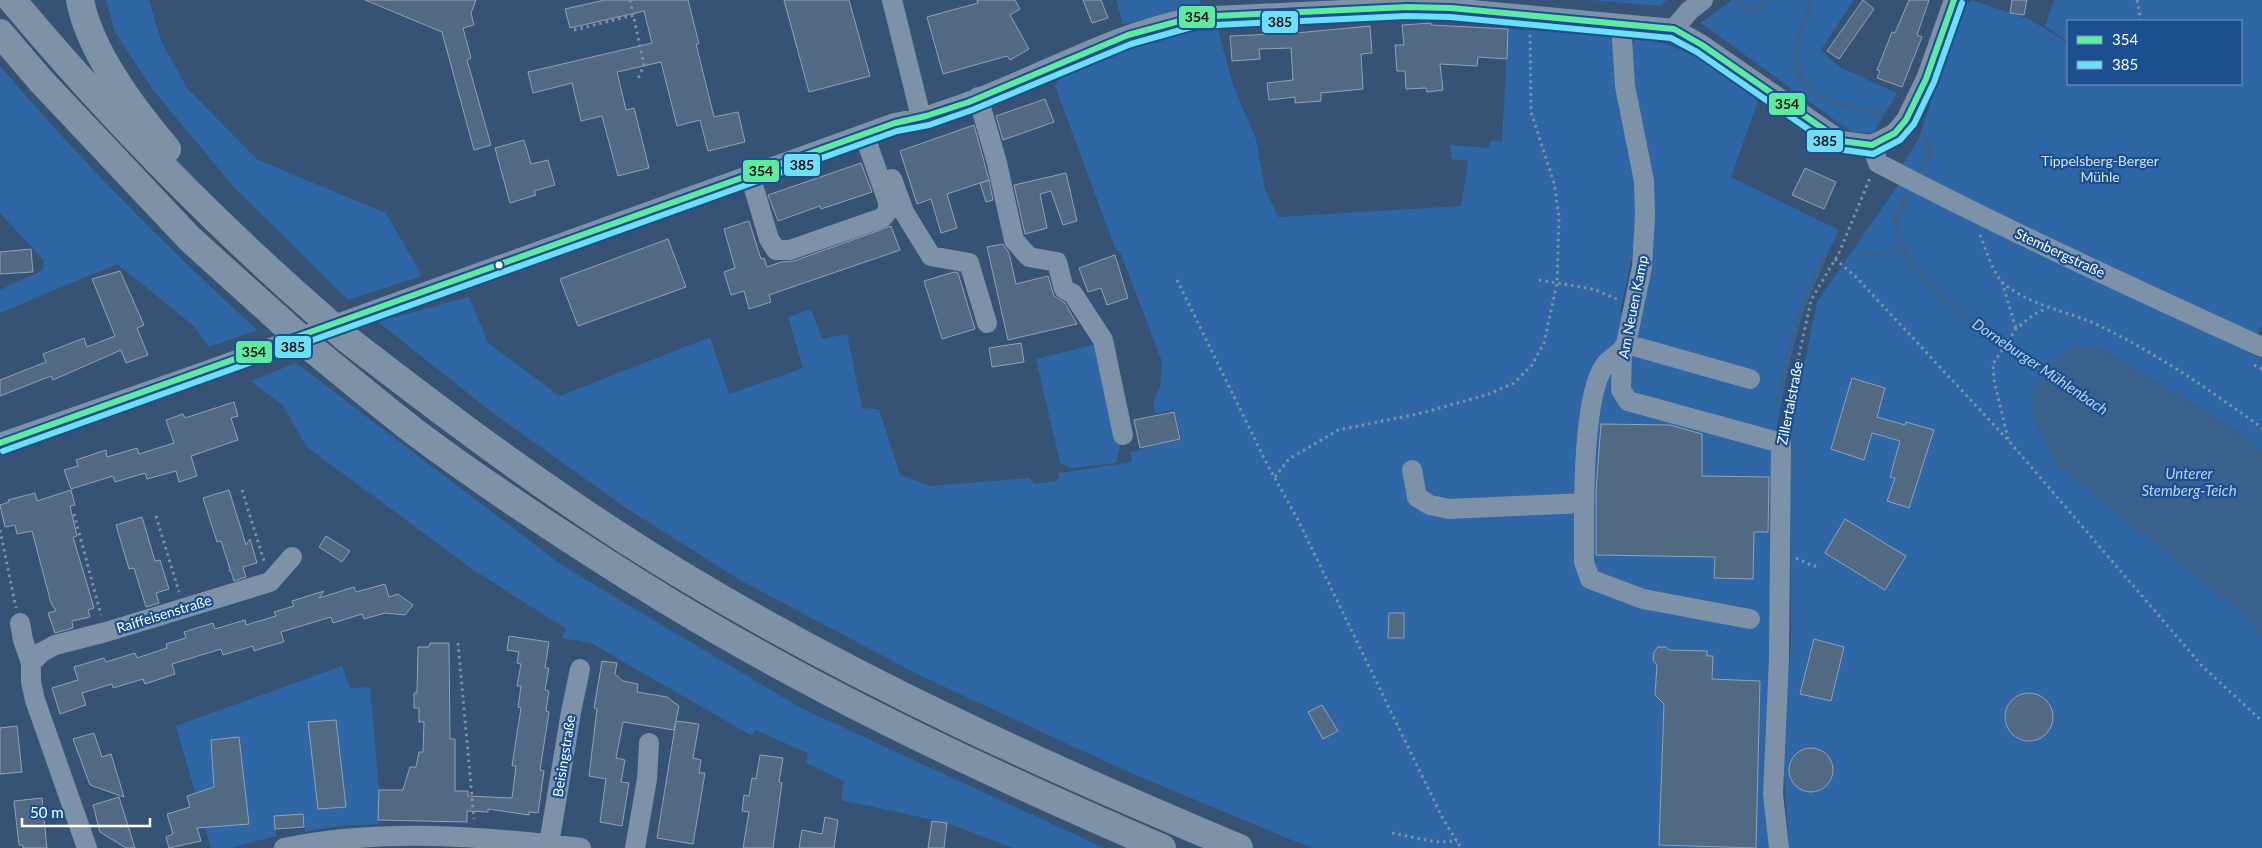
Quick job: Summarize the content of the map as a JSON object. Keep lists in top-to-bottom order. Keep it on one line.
{"streets":{"street":["Stembergstraße","Am Neuen Kamp","Zillertalstraße","Raiffeisenstraße","Beisingstraße"]},"crossings":[["Stembergstraße","Zillertalstraße"]],"water":["Dorneburger Mühlenbach","Unterer Stemberg-Teich"],"parks":["Tippelsberg-Berger Mühle"],"lines":["transit line 354","transit line 385"],"legend":["354","385"],"scale_bar":"50 m"}
